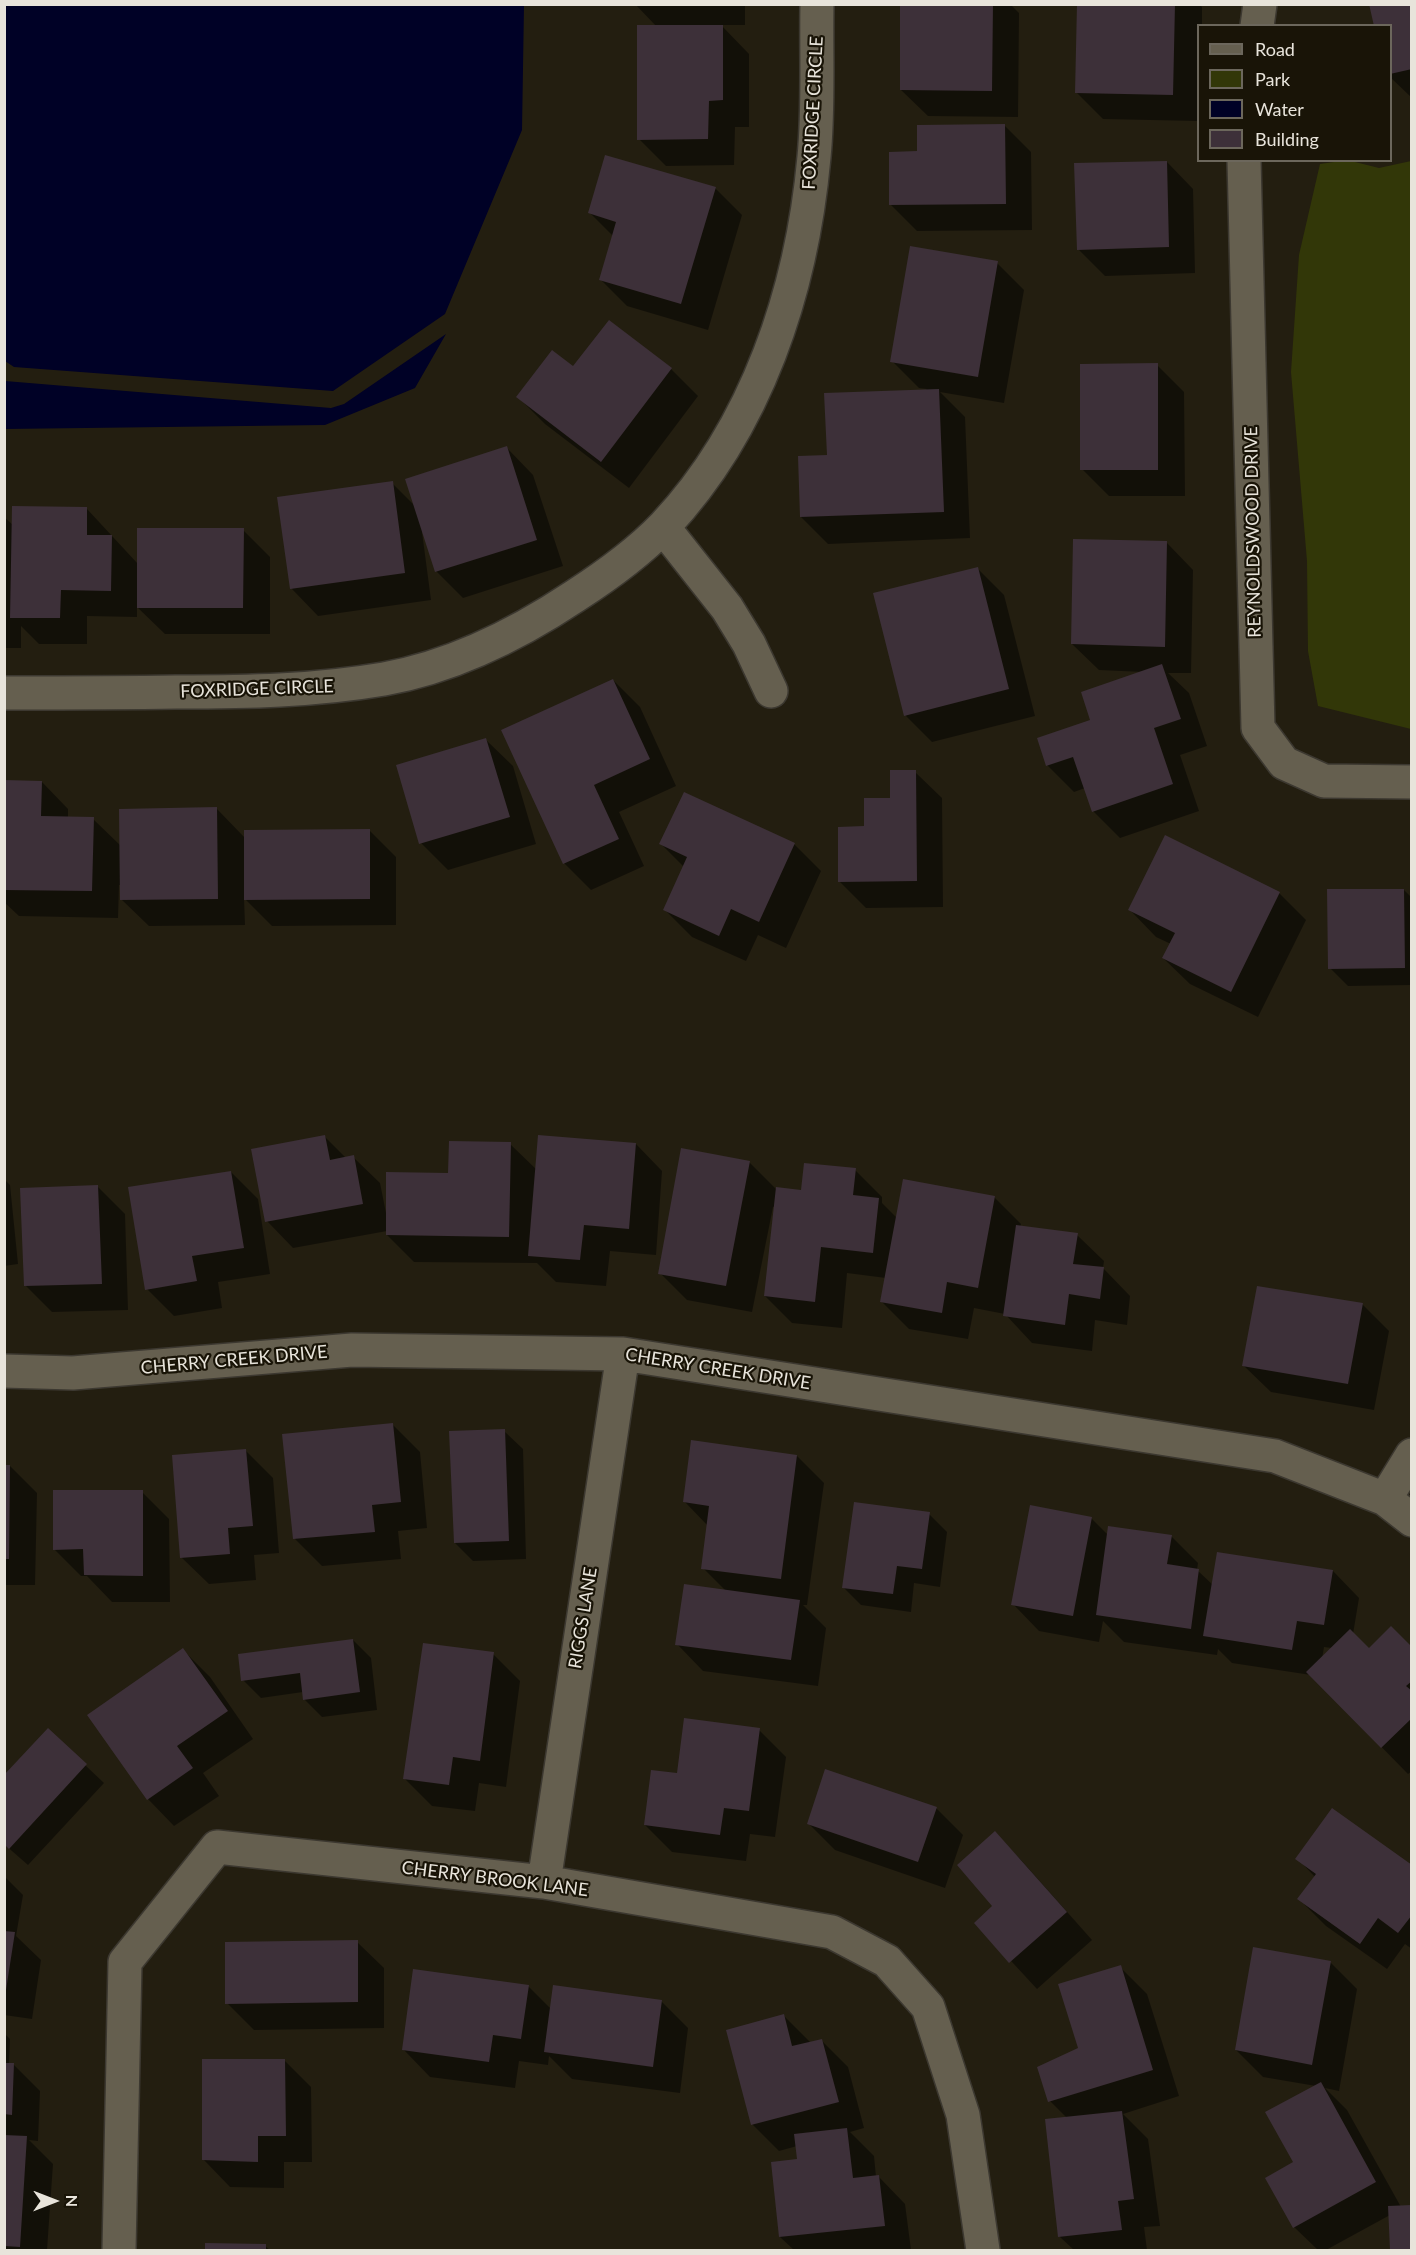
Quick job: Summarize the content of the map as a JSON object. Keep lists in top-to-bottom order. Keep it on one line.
{"streets":{"street":["FOXRIDGE CIRCLE","REYNOLDSWOOD DRIVE","CHERRY CREEK DRIVE","RIGGS LANE","CHERRY BROOK LANE"]},"crossings":[["CHERRY CREEK DRIVE","RIGGS LANE"],["RIGGS LANE","CHERRY BROOK LANE"]],"legend":["Road","Park","Water","Building"],"north":"right"}
